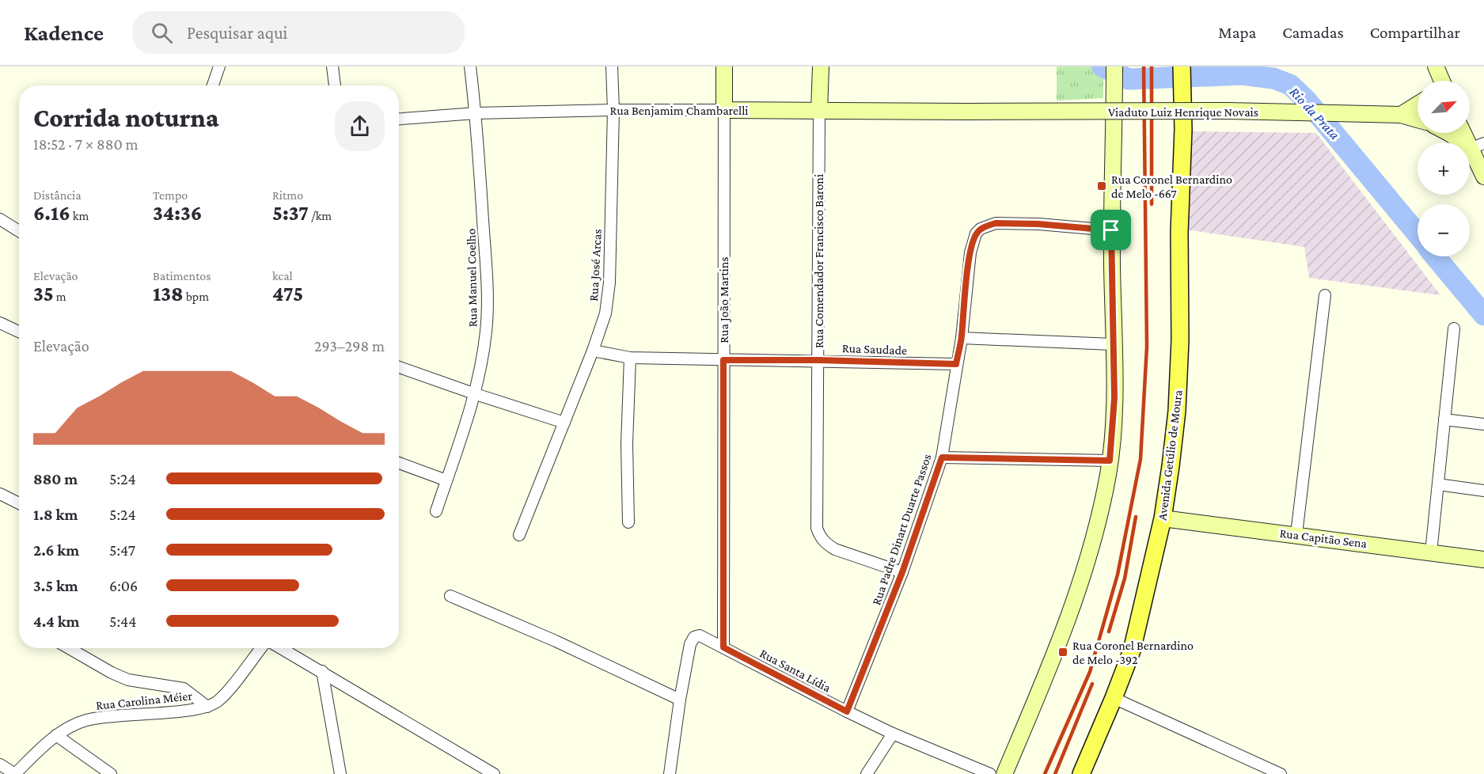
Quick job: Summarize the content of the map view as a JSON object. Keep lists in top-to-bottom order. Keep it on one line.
{"streets":{"main road":["Avenida Getúlio de Moura"],"street":["Rua Benjamim Chambarelli","Viaduto Luiz Henrique Novais","Rua Comendador Francisco Baroni","Rua José Arcas","Rua Manuel Coelho","Rua João Martins","Rua Saudade","Rua Padre Dinart Duarte Passos","Rua Capitão Sena","Rua Santa Lídia","Rua Carolina Méier"]},"crossings":[["Rua Benjamim Chambarelli","Viaduto Luiz Henrique Novais"],["Rua Benjamim Chambarelli","Rua Comendador Francisco Baroni"],["Rua Benjamim Chambarelli","Rua José Arcas"],["Rua Benjamim Chambarelli","Rua Manuel Coelho"],["Rua Benjamim Chambarelli","Rua João Martins"],["Rua Comendador Francisco Baroni","Rua Saudade"],["Rua Comendador Francisco Baroni","Rua Padre Dinart Duarte Passos"],["Rua José Arcas","Rua Saudade"],["Rua João Martins","Rua Saudade"],["Rua João Martins","Rua Santa Lídia"],["Rua Saudade","Rua Padre Dinart Duarte Passos"],["Avenida Getúlio de Moura","Rua Capitão Sena"],["Rua Padre Dinart Duarte Passos","Rua Santa Lídia"]],"water":["Rio da Prata"],"places":{"transit":["Rua Coronel Bernardino de Melo -667","Rua Coronel Bernardino de Melo -392"]},"north":"top right","page":{"header":"Kadence","search":"Pesquisar aqui","nav":["Mapa","Camadas","Compartilhar"],"map_buttons":["+","−"],"heading":["Corrida noturna","18:52 · 7 × 880 m"],"stats":[["Distância","6.16 km"],["Tempo","34:36"],["Ritmo","5:37 /km"],["Elevação","35 m"],["Batimentos","138 bpm"],["kcal","475"]],"chart":["Elevação","293–298 m"],"list":[{"name":"880 m","note":"5:24"},{"name":"1.8 km","note":"5:24"},{"name":"2.6 km","note":"5:47"},{"name":"3.5 km","note":"6:06"},{"name":"4.4 km","note":"5:44"}]}}
